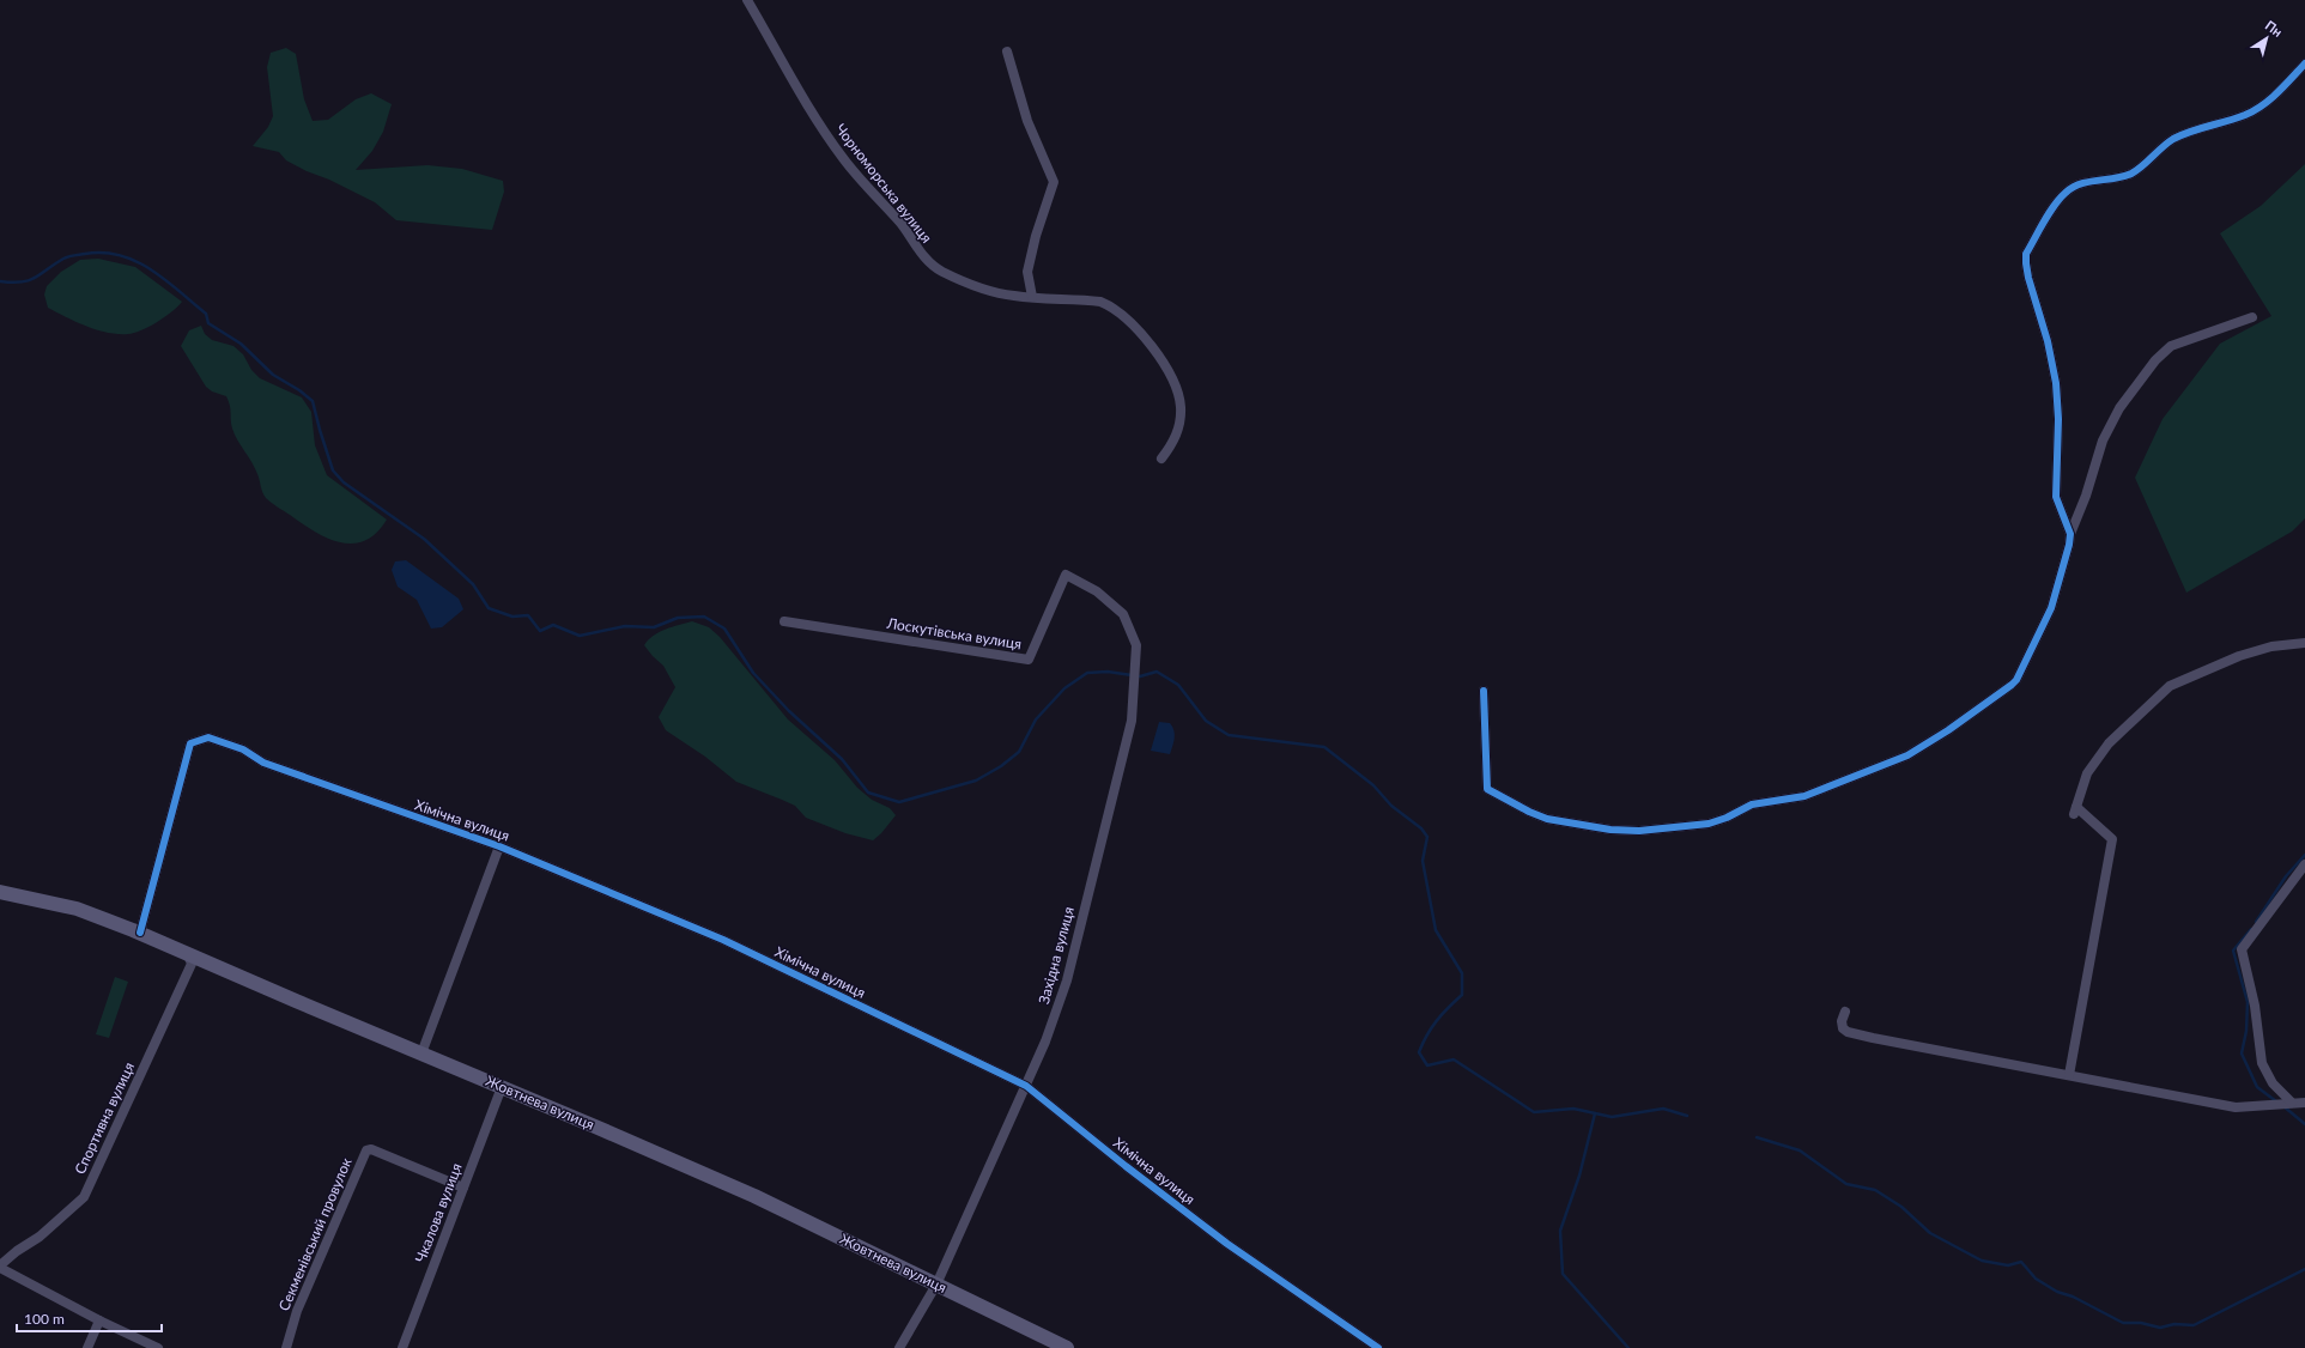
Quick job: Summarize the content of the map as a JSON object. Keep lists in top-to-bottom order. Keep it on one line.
{"streets":{"main road":["Жовтнева вулиця"],"street":["Чорноморська вулиця","Лоскутівська вулиця","Хімічна вулиця","Західна вулиця","Спортивна вулиця","Чкалова вулиця","Секменівський провулок"]},"crossings":[["Лоскутівська вулиця","Західна вулиця"],["Хімічна вулиця","Західна вулиця"],["Хімічна вулиця","Жовтнева вулиця"],["Західна вулиця","Жовтнева вулиця"],["Жовтнева вулиця","Спортивна вулиця"],["Жовтнева вулиця","Чкалова вулиця"],["Чкалова вулиця","Секменівський провулок"]],"scale_bar":"100 m","north":"top right"}
